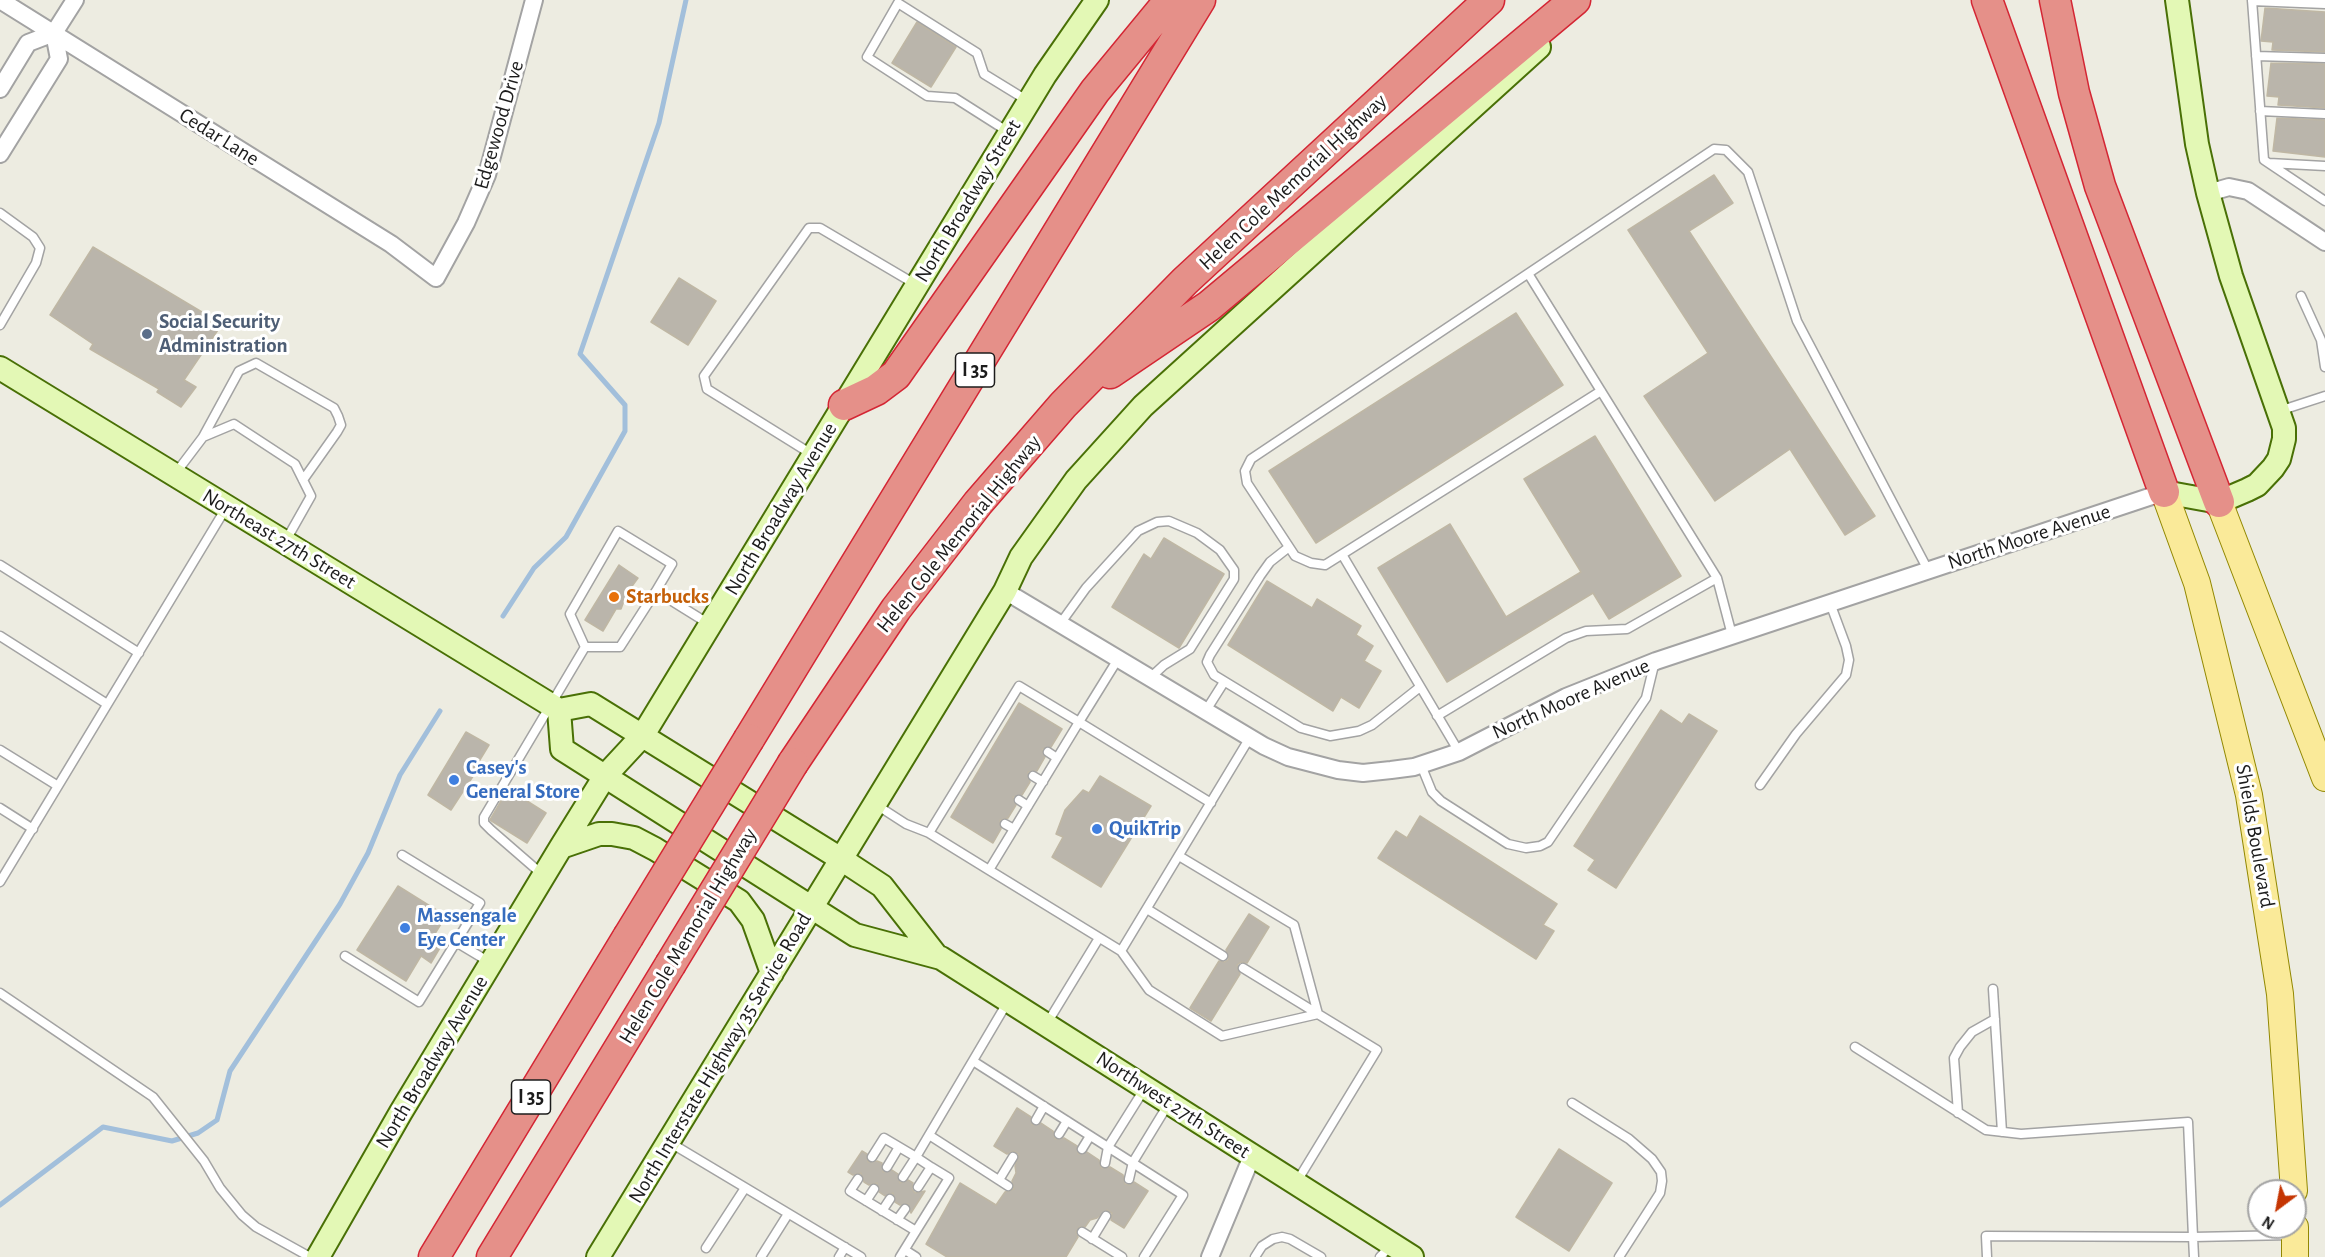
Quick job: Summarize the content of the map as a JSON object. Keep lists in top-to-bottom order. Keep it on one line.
{"streets":{"highway":["Helen Cole Memorial Highway","I 35"],"main road":["North Broadway Street","North Broadway Avenue","Northeast 27th Street","Shields Boulevard","North Interstate Highway 35 Service Road","Northwest 27th Street"],"street":["Edgewood Drive","Cedar Lane","North Moore Avenue"]},"crossings":[["Edgewood Drive","Cedar Lane"],["North Broadway Street","North Broadway Avenue"],["North Broadway Avenue","Northwest 27th Street"],["North Moore Avenue","Shields Boulevard"],["North Moore Avenue","North Interstate Highway 35 Service Road"],["North Interstate Highway 35 Service Road","Northwest 27th Street"]],"places":["Social Security Administration","Starbucks","Casey's General Store","QuikTrip","Massengale Eye Center"],"north":"bottom left"}
